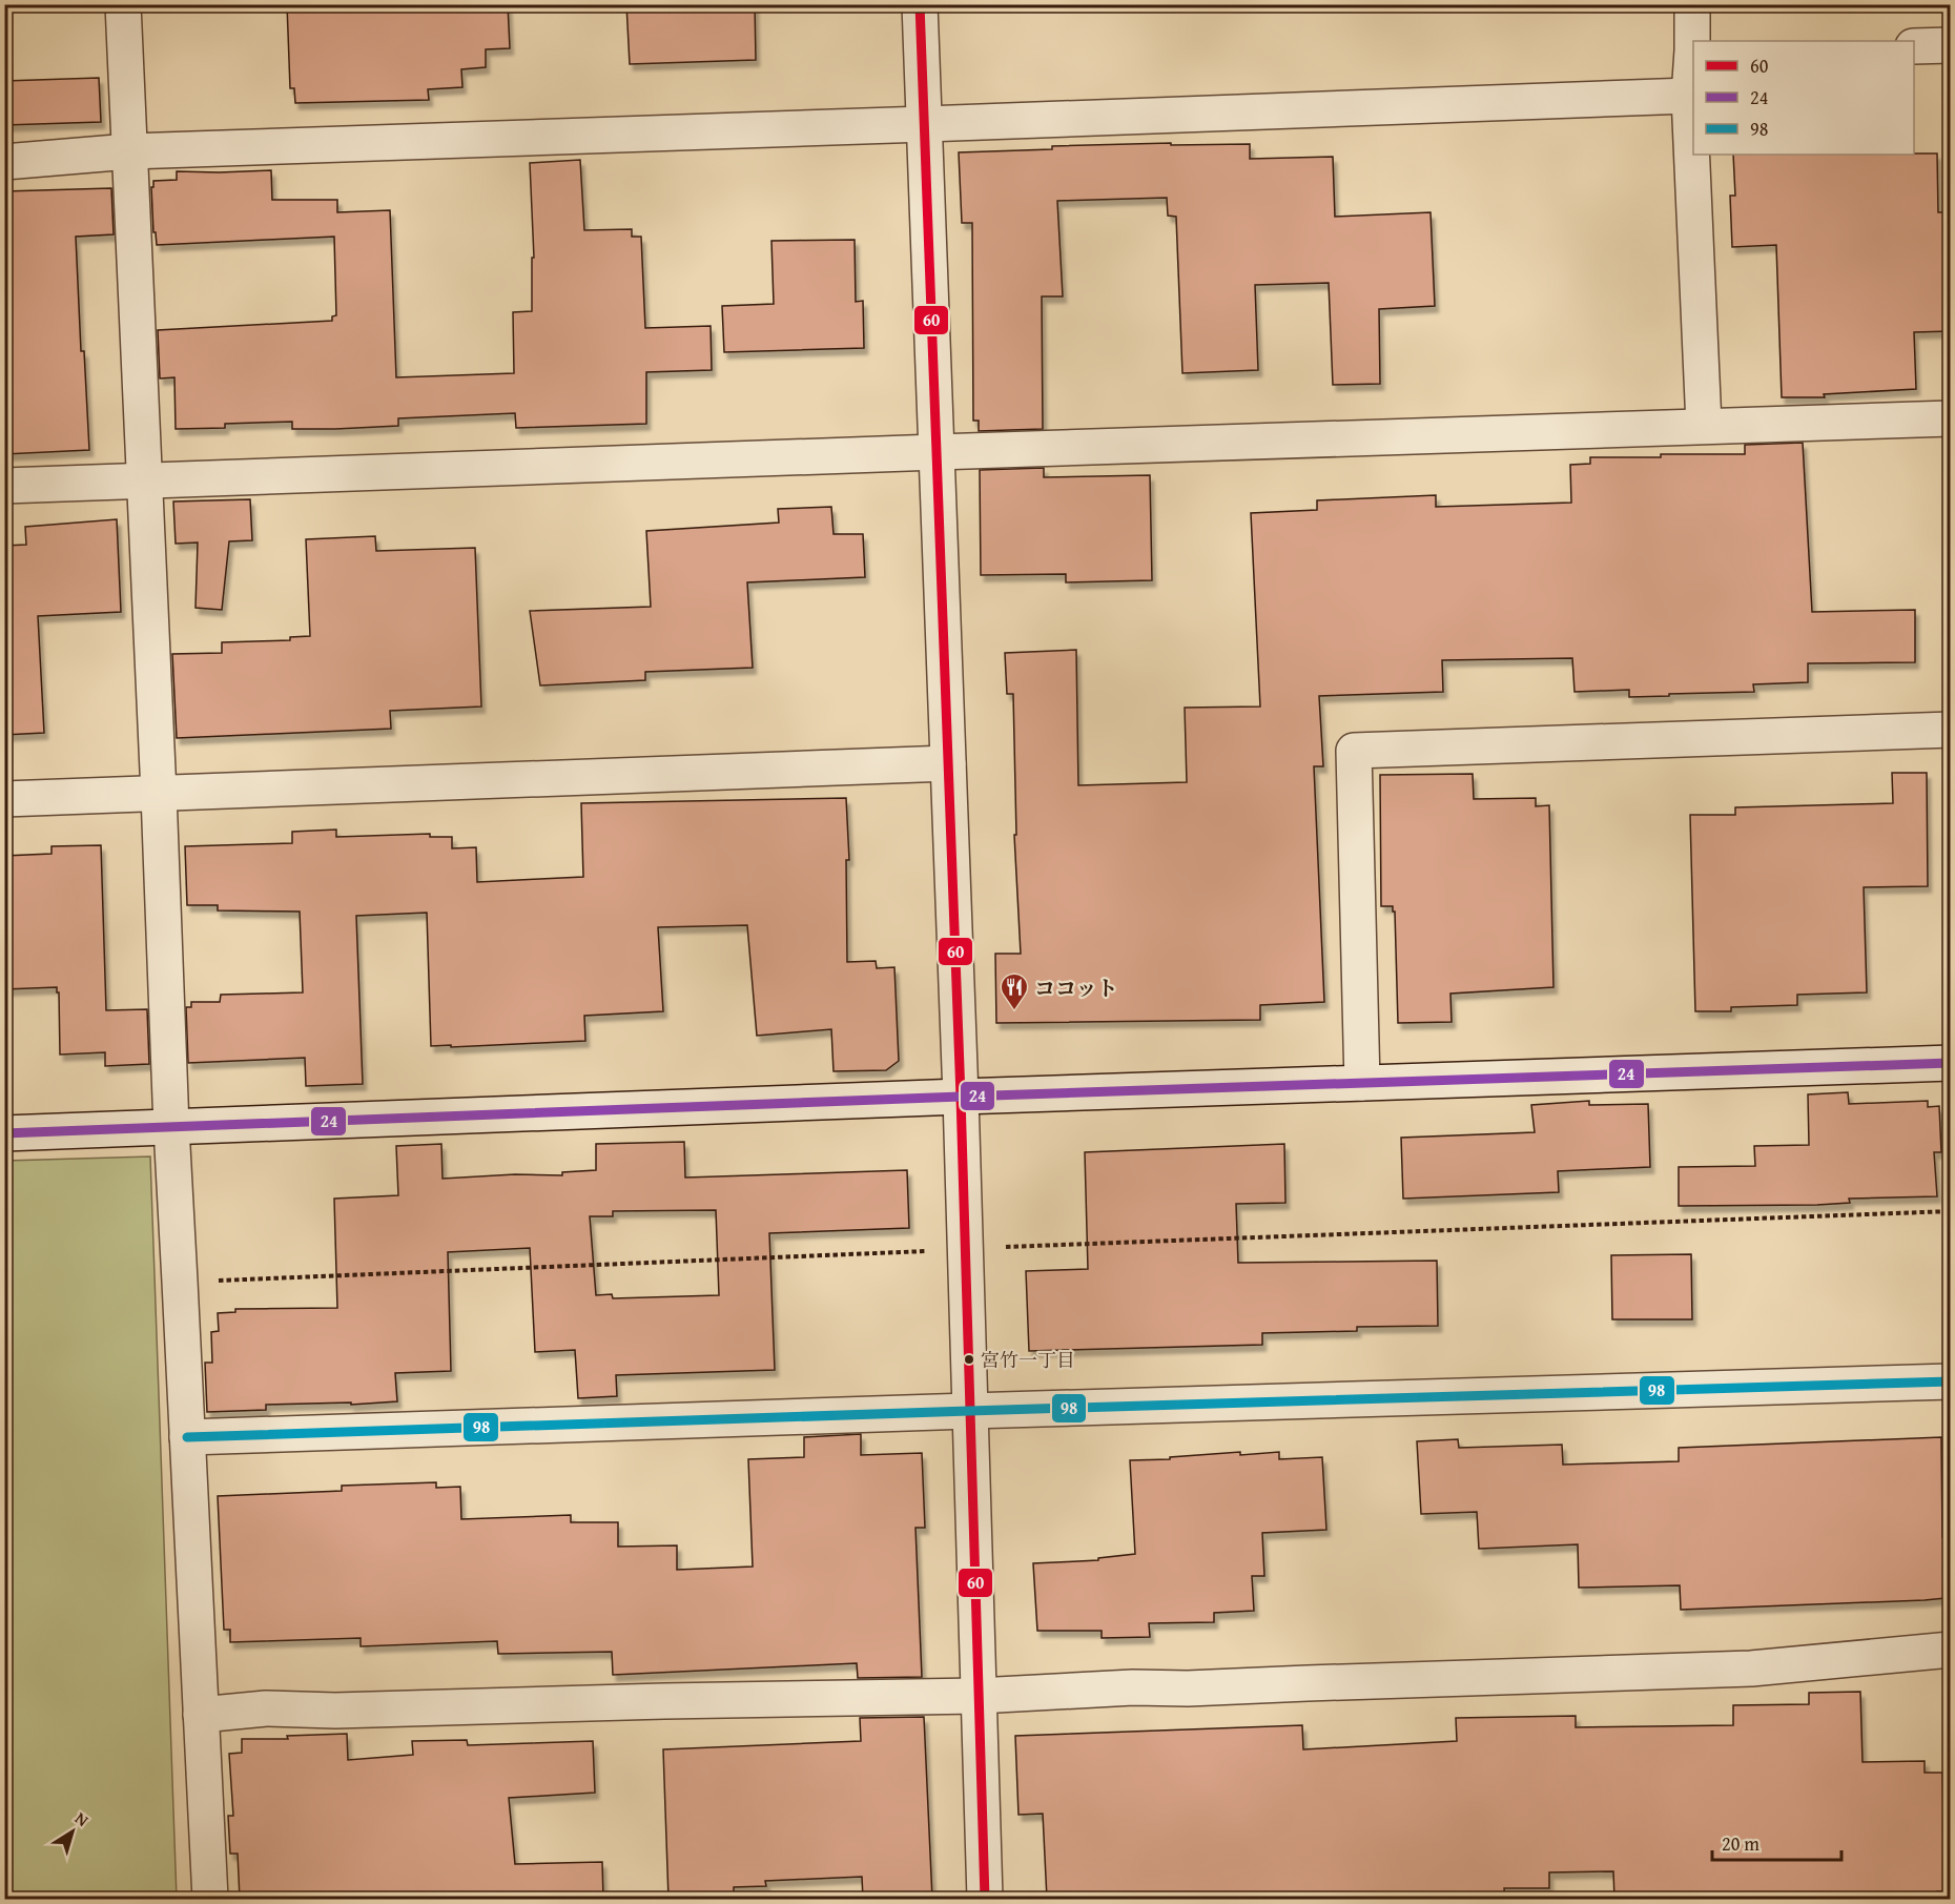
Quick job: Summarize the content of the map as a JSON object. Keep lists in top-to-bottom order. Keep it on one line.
{"places":{"restaurant":["ココット"],"other":["宮竹一丁目"]},"lines":["transit line 60","transit line 24","transit line 98"],"legend":["60","24","98"],"scale_bar":"20 m","north":"top right"}
